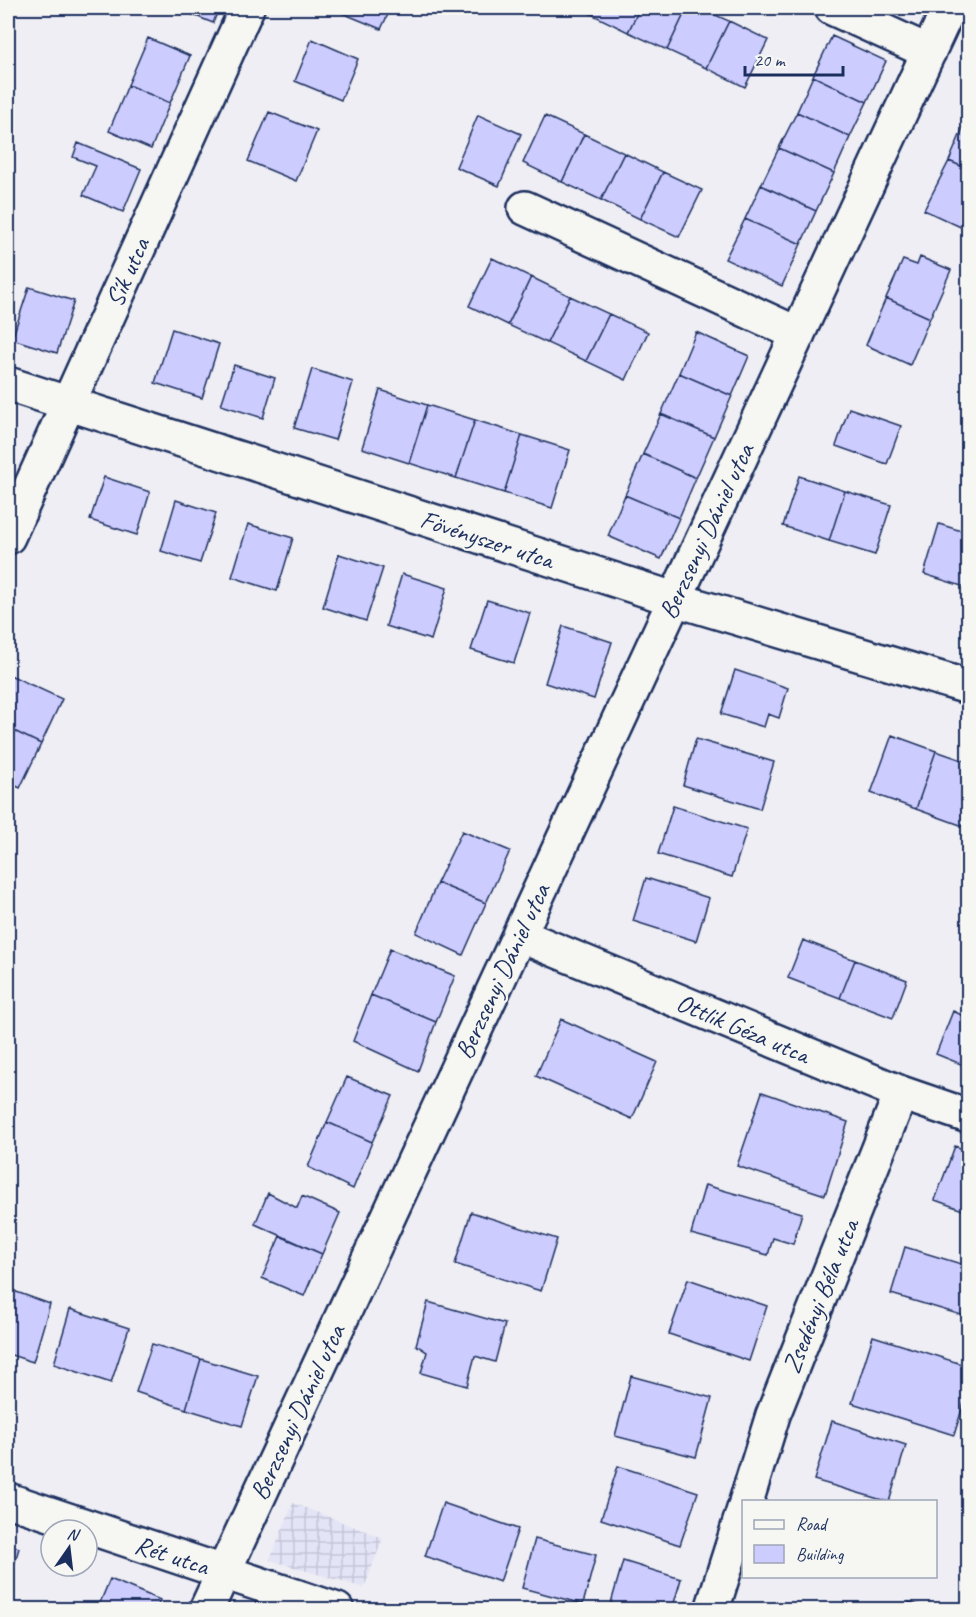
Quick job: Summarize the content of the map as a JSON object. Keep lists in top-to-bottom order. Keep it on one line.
{"streets":{"street":["Sík utca","Berzsenyi Dániel utca","Fövényszer utca","Ottlik Géza utca","Zsedényi Béla utca","Rét utca"]},"crossings":[["Sík utca","Fövényszer utca"],["Berzsenyi Dániel utca","Fövényszer utca"],["Berzsenyi Dániel utca","Ottlik Géza utca"],["Berzsenyi Dániel utca","Rét utca"],["Ottlik Géza utca","Zsedényi Béla utca"]],"legend":["Road","Building"],"scale_bar":"20 m","north":"top"}
